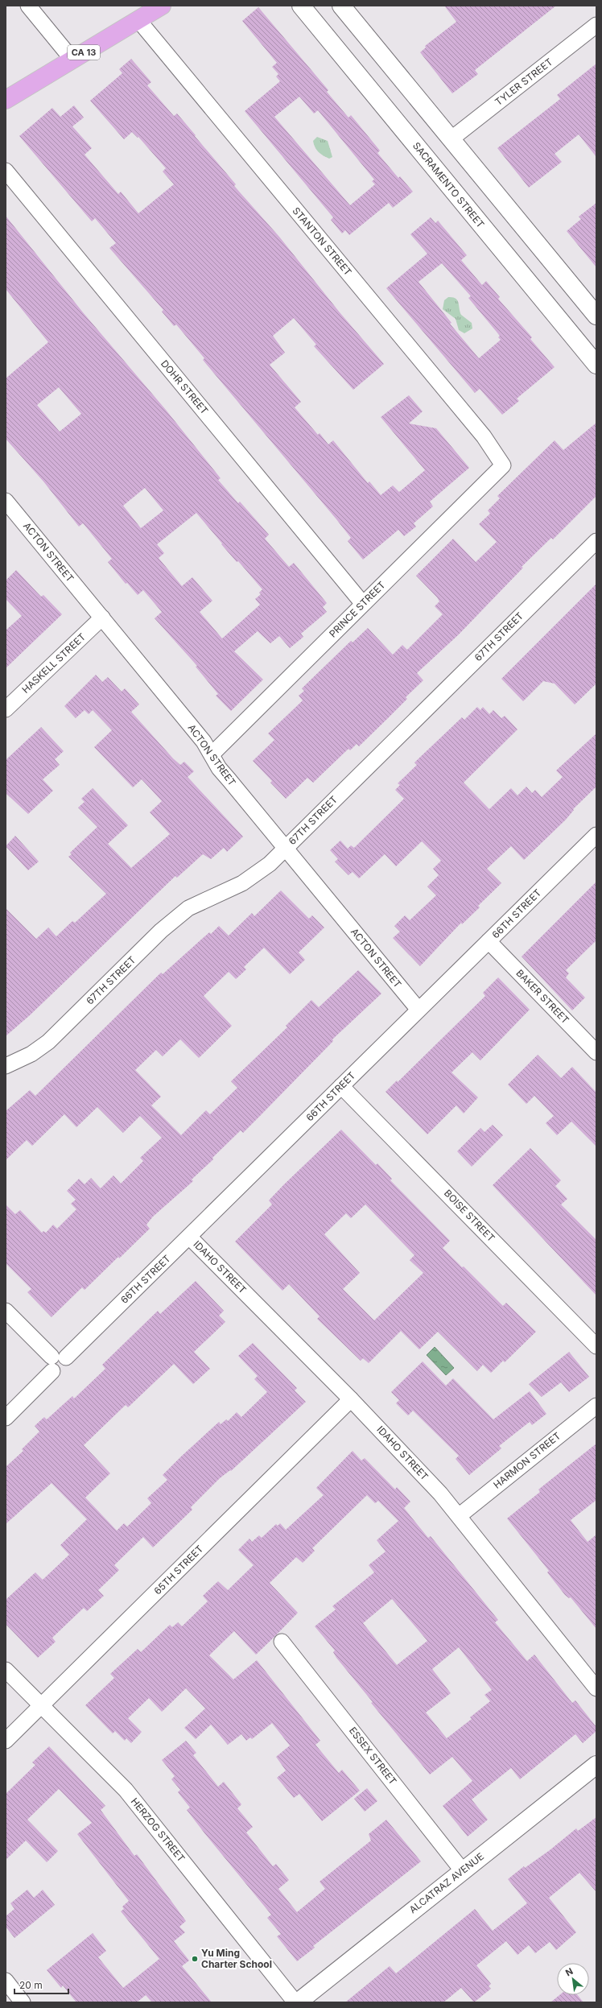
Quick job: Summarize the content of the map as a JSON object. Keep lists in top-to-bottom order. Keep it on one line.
{"streets":{"main road":["CA 13"],"street":["TYLER STREET","SACRAMENTO STREET","STANTON STREET","DOHR STREET","ACTON STREET","PRINCE STREET","67TH STREET","HASKELL STREET","66TH STREET","BAKER STREET","BOISE STREET","IDAHO STREET","HARMON STREET","65TH STREET","ESSEX STREET","HERZOG STREET","ALCATRAZ AVENUE"]},"crossings":[["CA 13","STANTON STREET"],["STANTON STREET","PRINCE STREET"],["DOHR STREET","PRINCE STREET"],["ACTON STREET","PRINCE STREET"],["ACTON STREET","67TH STREET"],["ACTON STREET","HASKELL STREET"],["ACTON STREET","66TH STREET"],["66TH STREET","BAKER STREET"],["66TH STREET","BOISE STREET"],["66TH STREET","IDAHO STREET"],["IDAHO STREET","HARMON STREET"],["IDAHO STREET","65TH STREET"],["65TH STREET","HERZOG STREET"],["ESSEX STREET","ALCATRAZ AVENUE"],["HERZOG STREET","ALCATRAZ AVENUE"]],"places":["Yu Ming Charter School"],"scale_bar":"20 m","north":"top left"}
